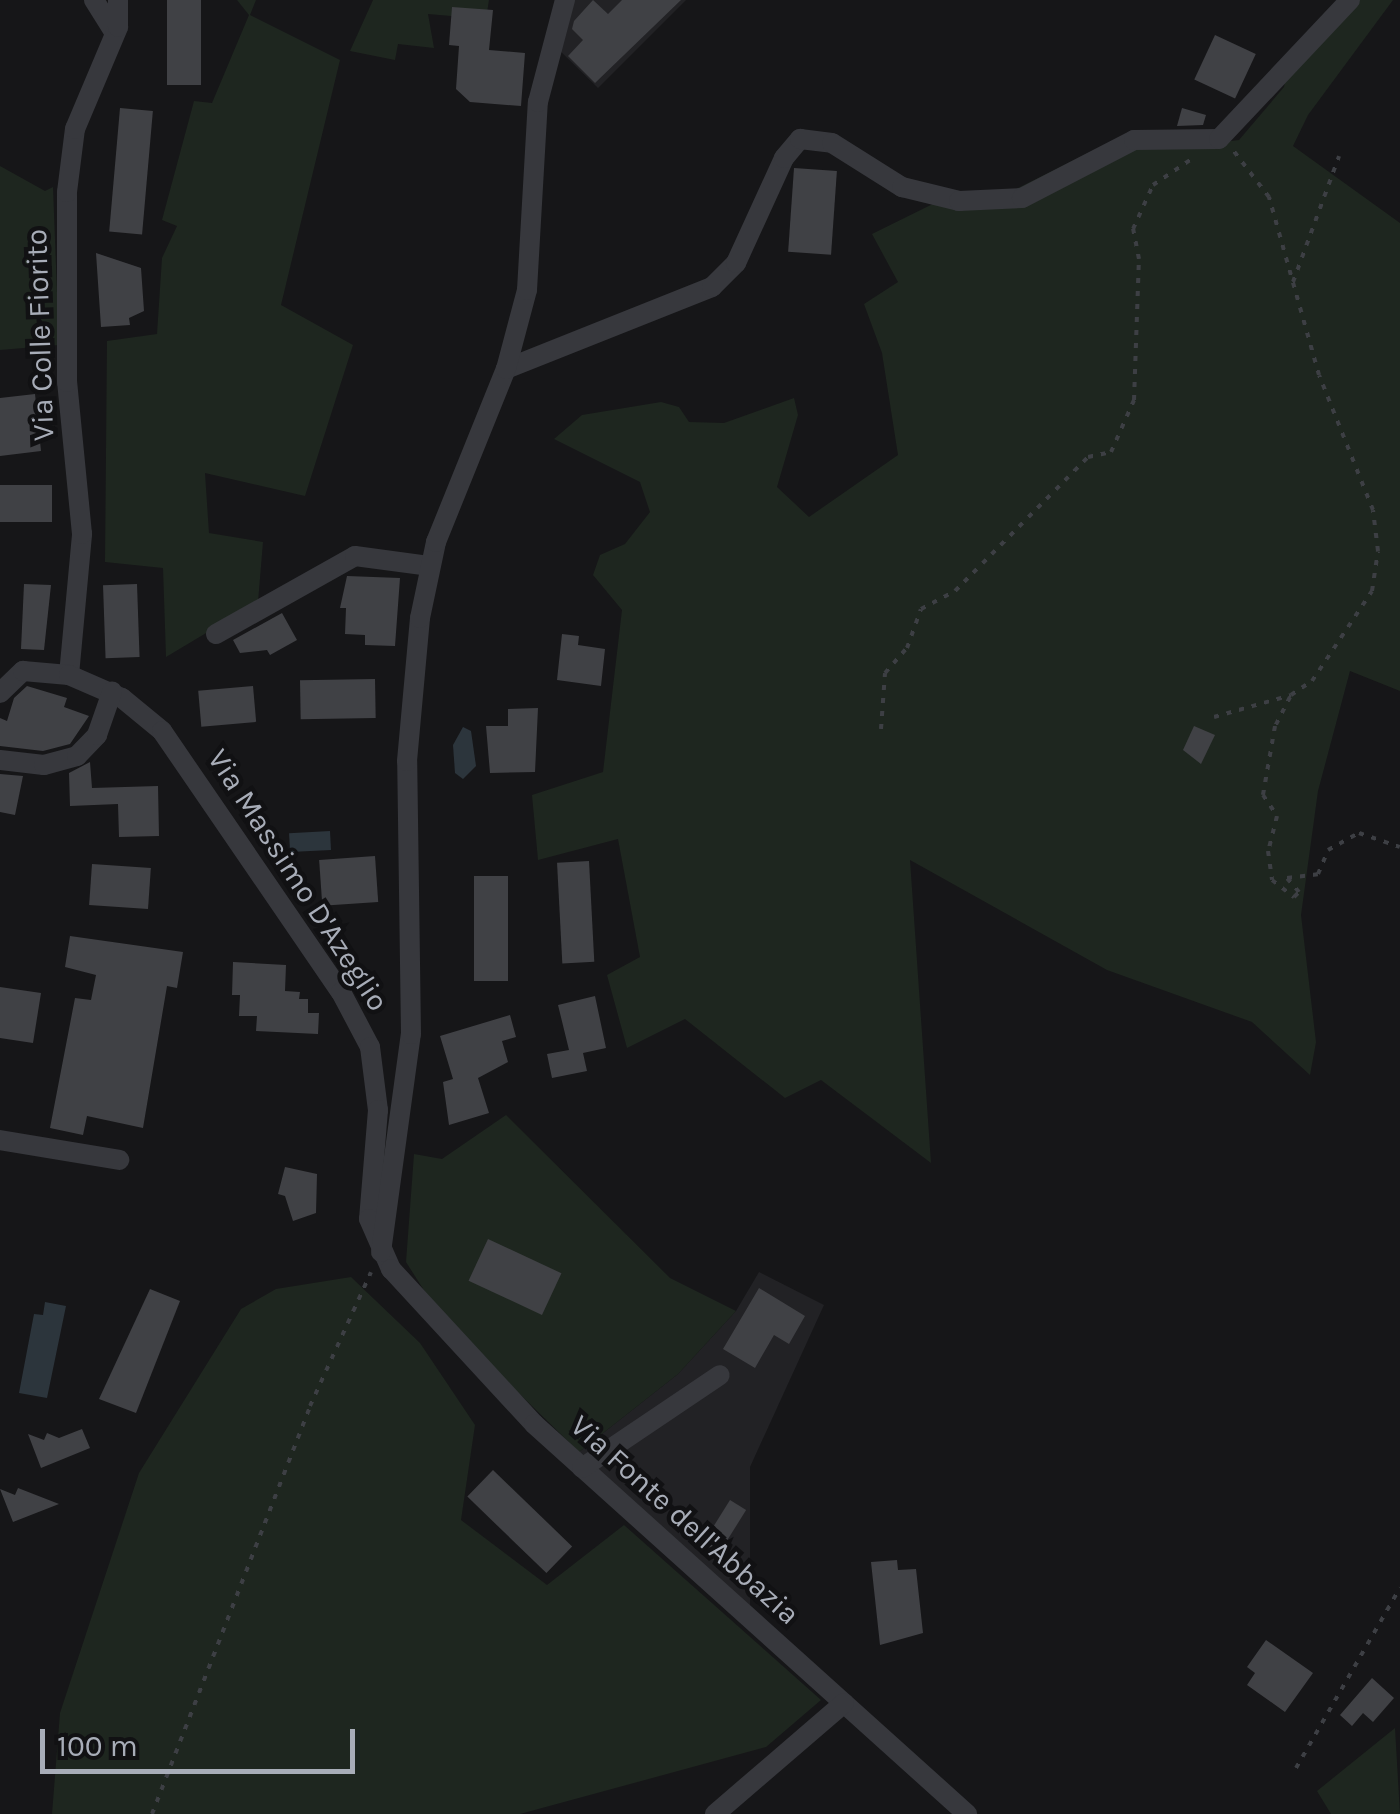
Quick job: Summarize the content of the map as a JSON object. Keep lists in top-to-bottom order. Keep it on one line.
{"streets":{"street":["Via Colle Fiorito","Via Massimo D'Azeglio","Via Fonte dell'Abbazia"]},"crossings":[["Via Colle Fiorito","Via Massimo D'Azeglio"],["Via Massimo D'Azeglio","Via Fonte dell'Abbazia"]],"scale_bar":"100 m"}
